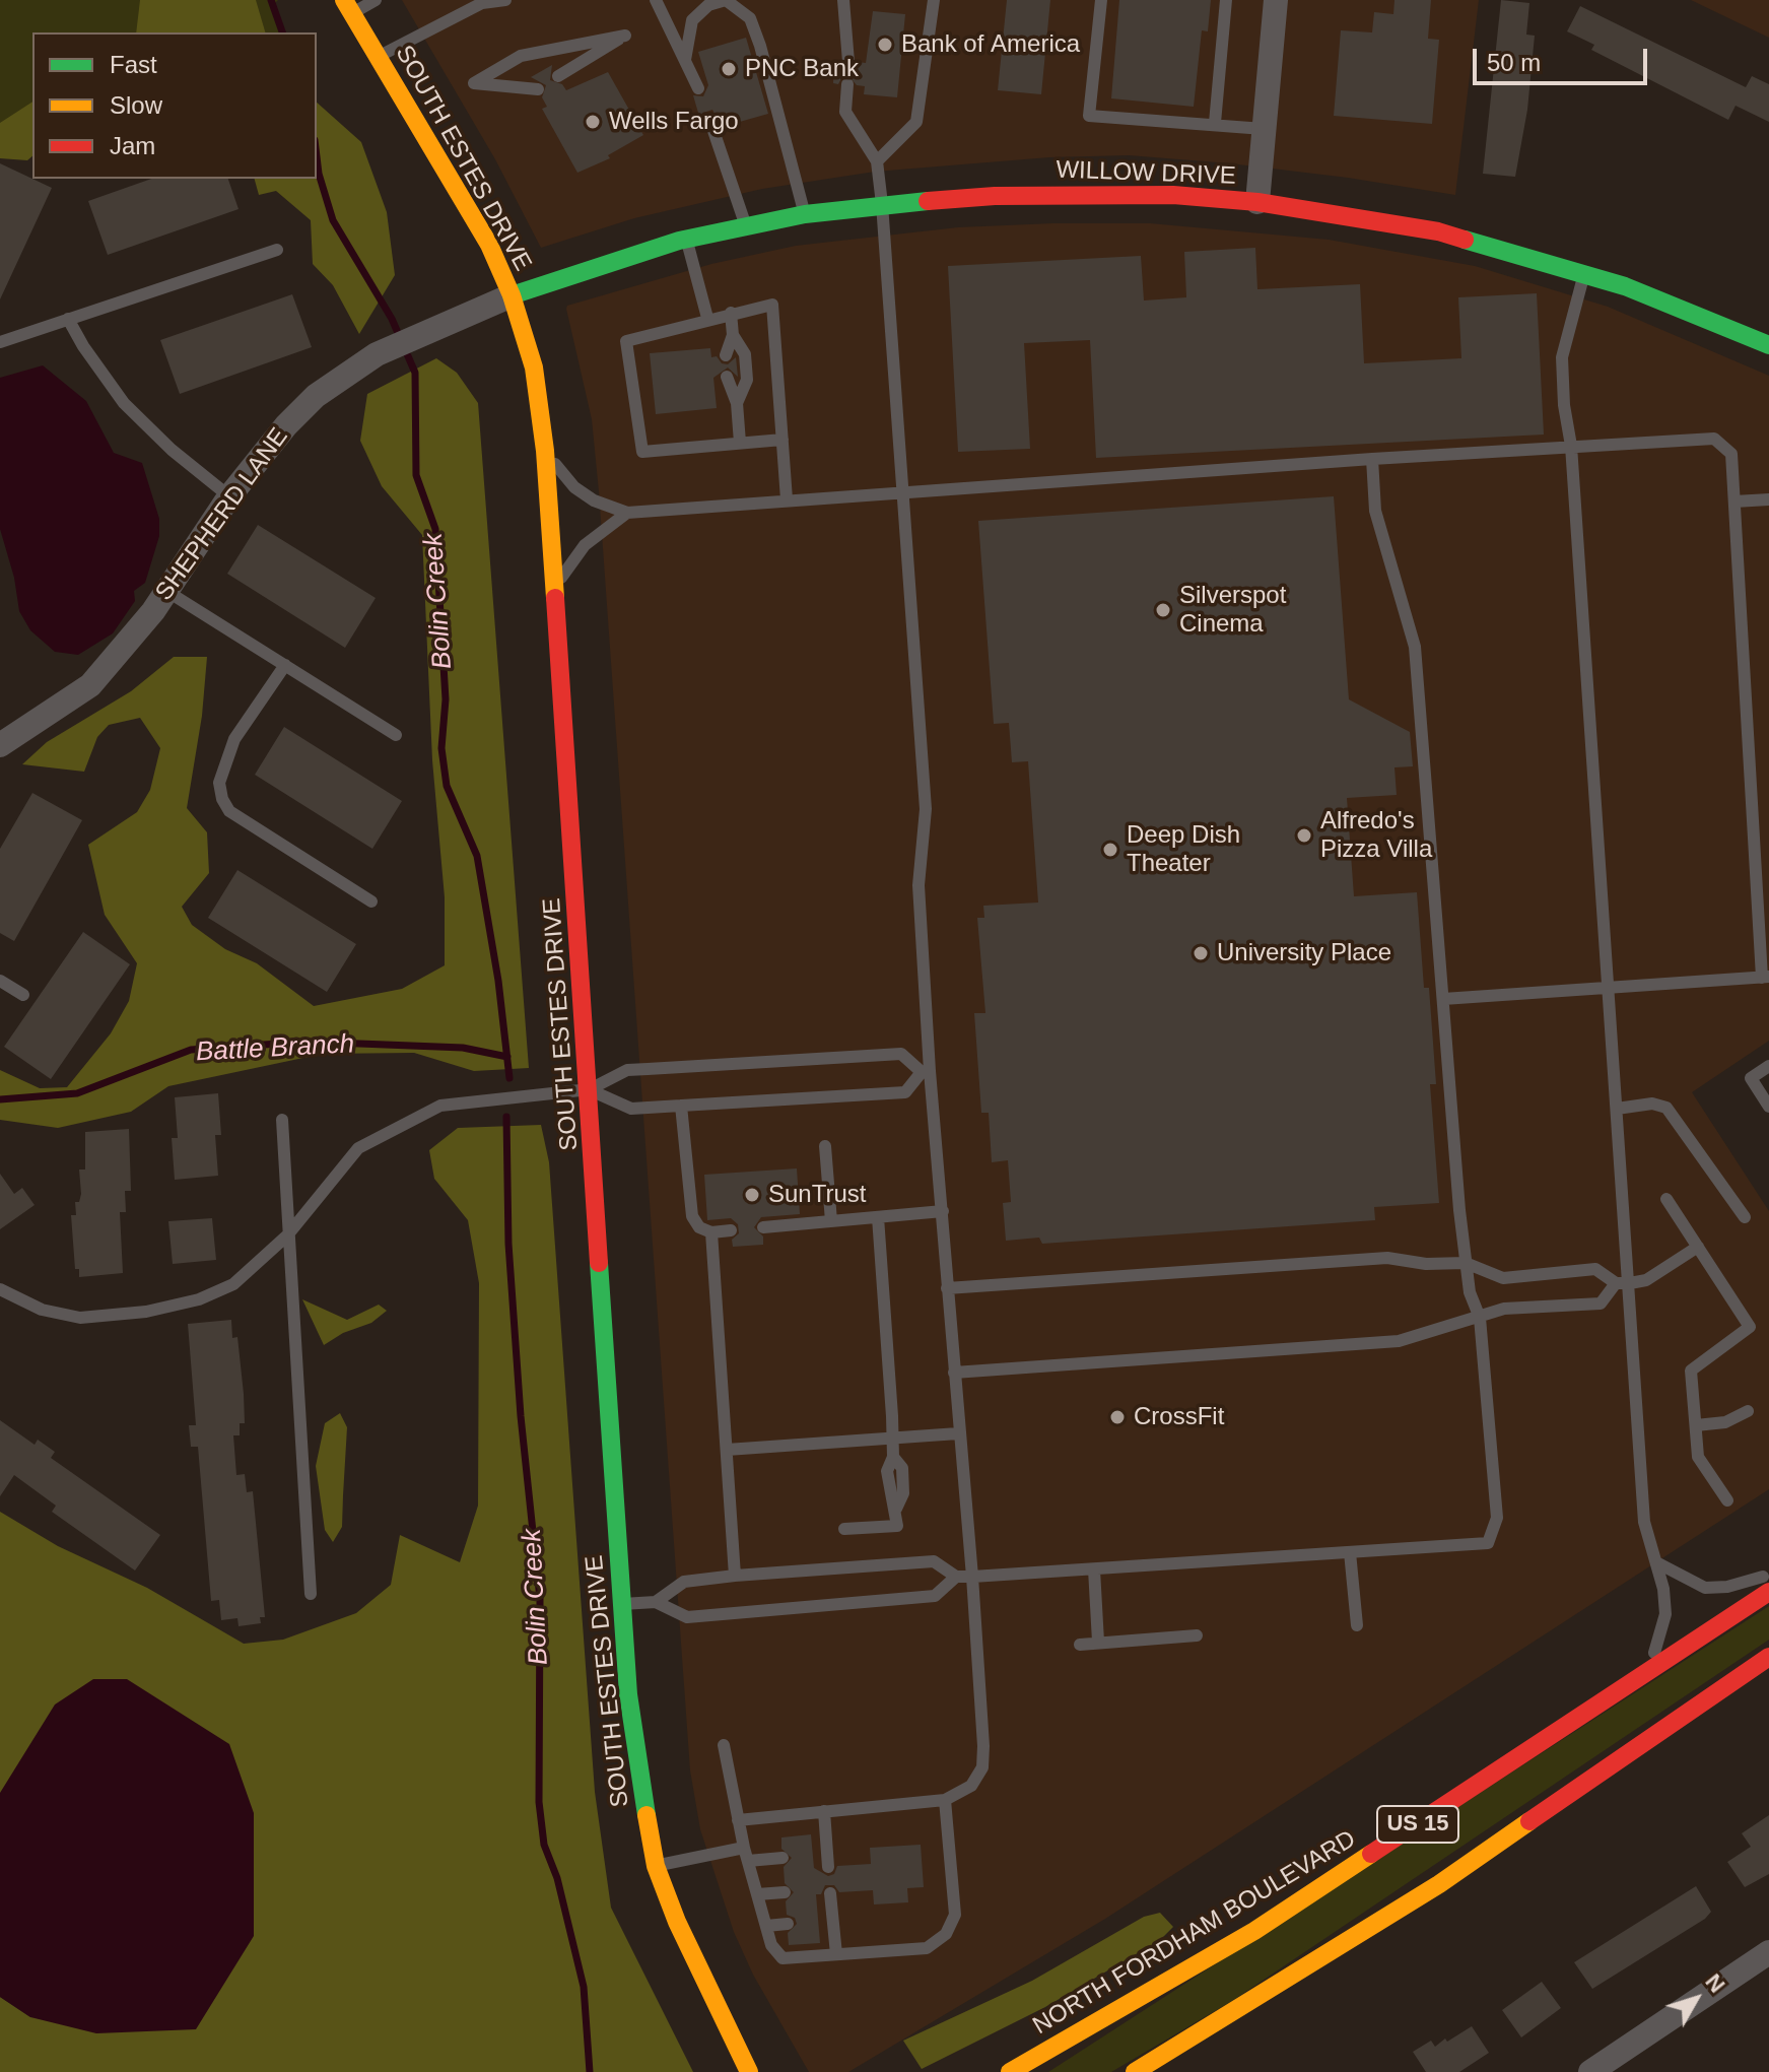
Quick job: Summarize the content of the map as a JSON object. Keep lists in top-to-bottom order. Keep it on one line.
{"streets":{"main road":["SOUTH ESTES DRIVE","WILLOW DRIVE","US 15","NORTH FORDHAM BOULEVARD"],"street":["SHEPHERD LANE"]},"crossings":[["SOUTH ESTES DRIVE","WILLOW DRIVE"],["SOUTH ESTES DRIVE","SHEPHERD LANE"],["WILLOW DRIVE","SHEPHERD LANE"]],"water":["Bolin Creek","Battle Branch"],"places":["Bank of America","PNC Bank","Wells Fargo","Silverspot Cinema","Alfredo's Pizza Villa","Deep Dish Theater","University Place","SunTrust","CrossFit"],"legend":["Fast","Slow","Jam"],"scale_bar":"50 m","north":"top right"}
